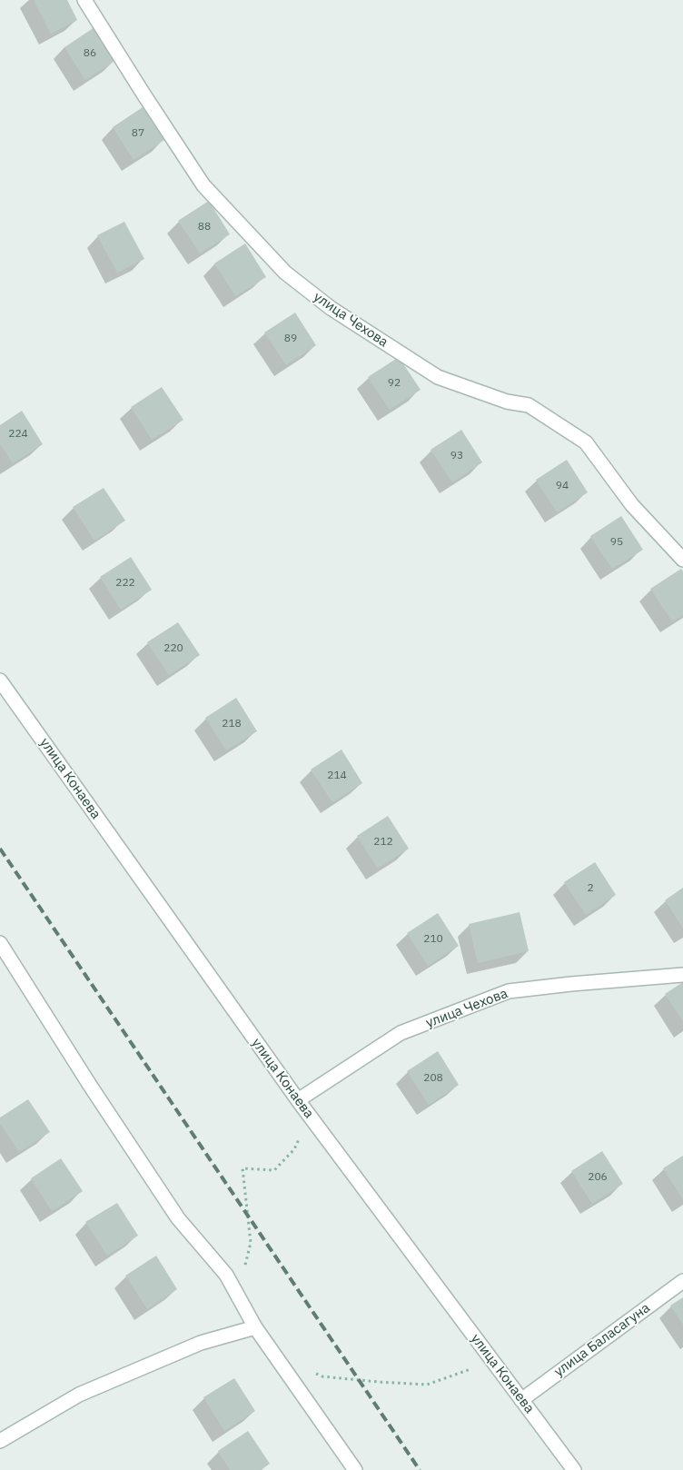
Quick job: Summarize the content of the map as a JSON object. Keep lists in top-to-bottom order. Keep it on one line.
{"streets":{"street":["улица Чехова","улица Конаева","улица Баласагуна"]},"crossings":[["улица Чехова","улица Конаева"],["улица Конаева","улица Баласагуна"]],"house_numbers":["86","87","88","89","92","224","93","94","95","222","220","218","214","212","2","210","208","206"]}
